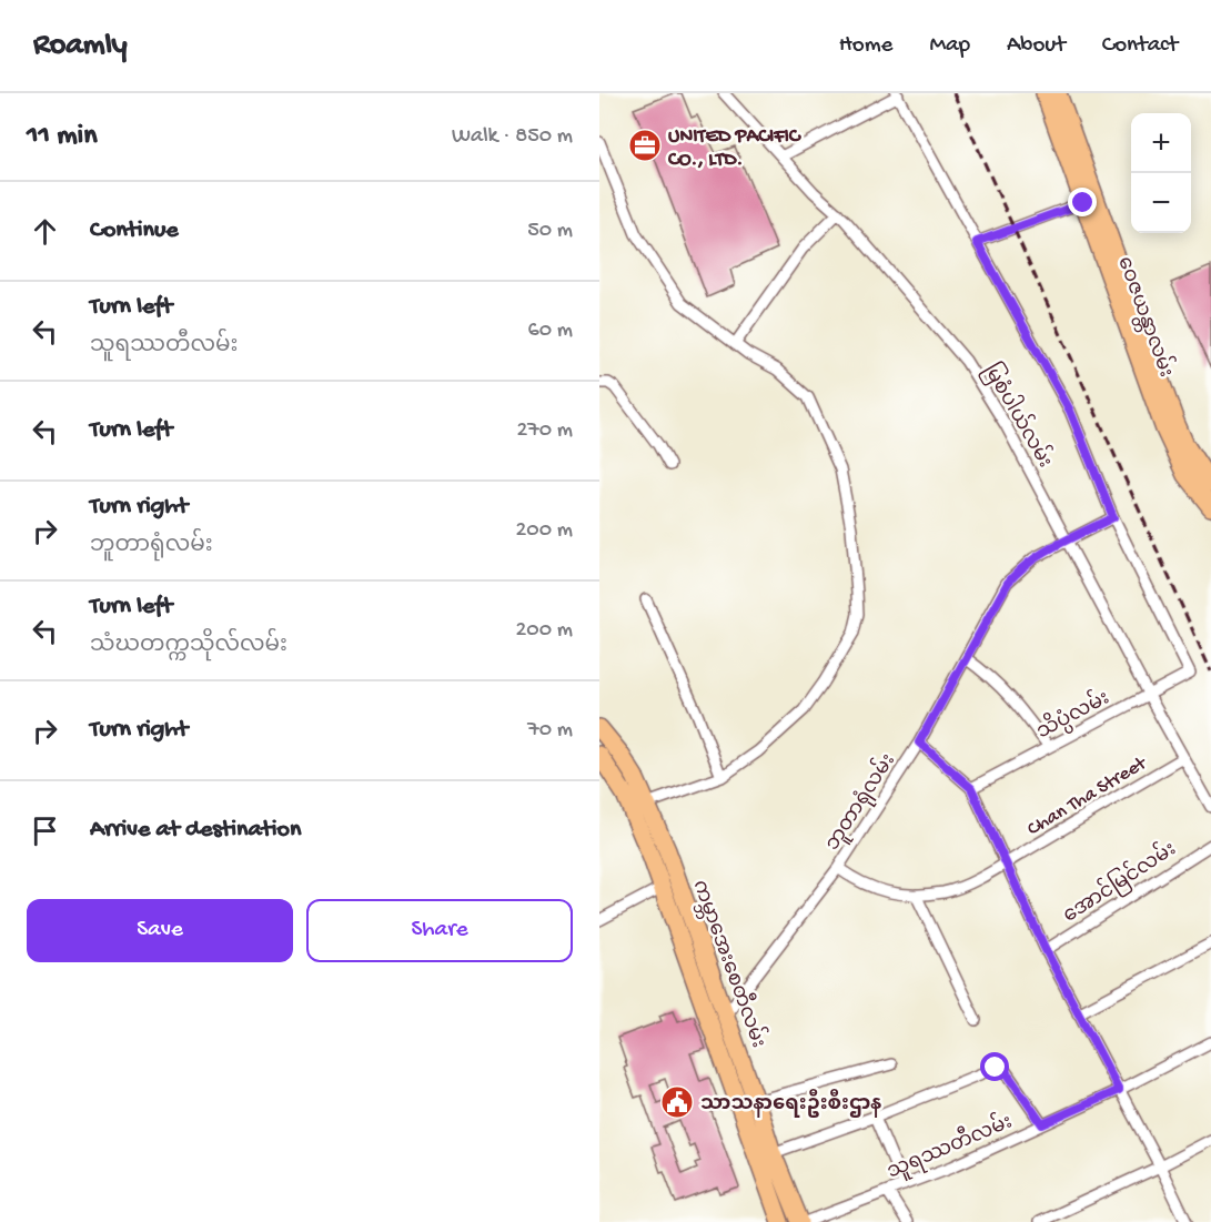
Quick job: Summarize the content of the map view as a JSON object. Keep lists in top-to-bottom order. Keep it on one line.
{"streets":{"main road":["ဝေဇယန္တာလမ်း","ကမ္ဘာအေးစေတီလမ်း"],"street":["မြစံပါယ်လမ်း","သိပ္ပံလမ်း","Chan Tha Street","ဘူတာရုံလမ်း","အောင်မြင်လမ်း","သူရဿတီလမ်း"]},"crossings":[["မြစံပါယ်လမ်း","သိပ္ပံလမ်း"],["မြစံပါယ်လမ်း","Chan Tha Street"],["မြစံပါယ်လမ်း","ဘူတာရုံလမ်း"],["သိပ္ပံလမ်း","ဘူတာရုံလမ်း"],["Chan Tha Street","ဘူတာရုံလမ်း"],["ဘူတာရုံလမ်း","ကမ္ဘာအေးစေတီလမ်း"],["ကမ္ဘာအေးစေတီလမ်း","သူရဿတီလမ်း"]],"places":{"office":["UNITED PACIFIC CO., LTD."],"public building":["သာသနာရေးဦးစီးဌာန"]},"page":{"header":"Roamly","nav":["Home","Map","About","Contact"],"heading":["11 min","Walk · 850 m"],"map_buttons":["+","−"],"list":[["Continue","50 m"],["Turn left","သူရဿတီလမ်း","60 m"],["Turn left","270 m"],["Turn right","ဘူတာရုံလမ်း","200 m"],["Turn left","သံဃတက္ကသိုလ်လမ်း","200 m"],["Turn right","70 m"],"Arrive at destination"],"buttons":["Save","Share"]}}
